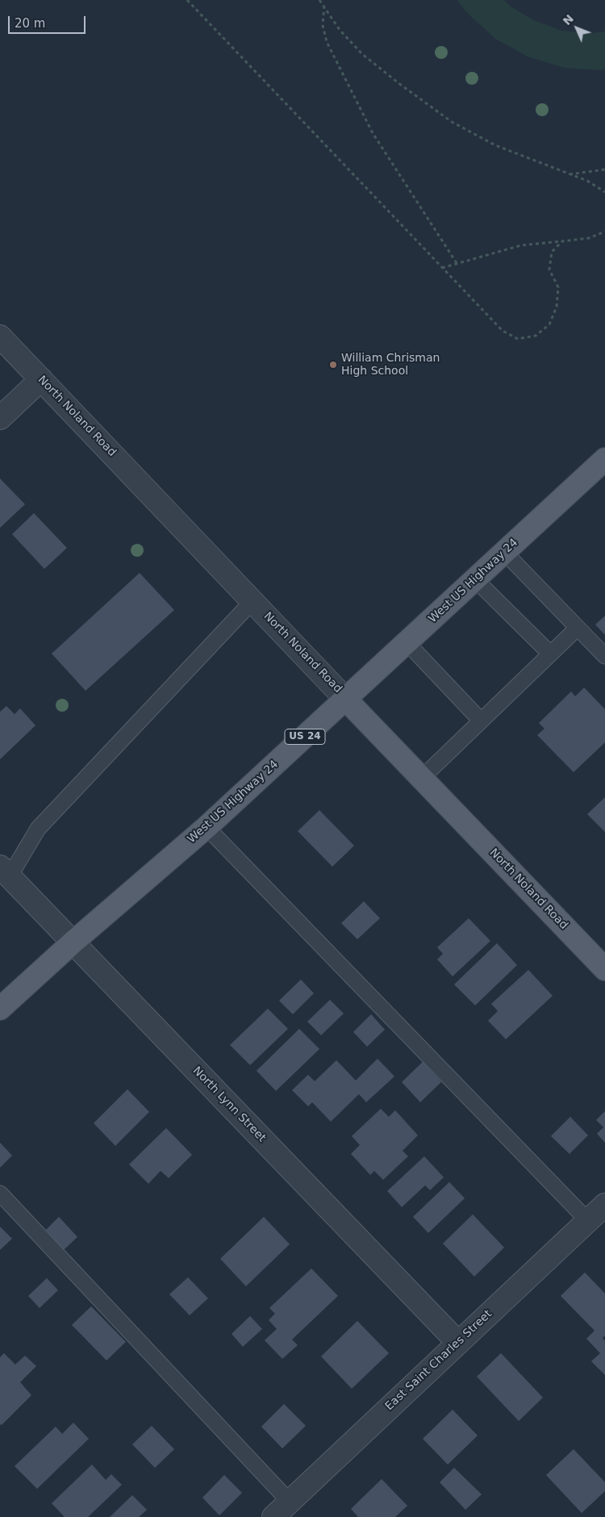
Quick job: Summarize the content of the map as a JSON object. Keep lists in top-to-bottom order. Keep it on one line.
{"streets":{"main road":["North Noland Road","West US Highway 24","US 24"],"street":["North Lynn Street","East Saint Charles Street"]},"crossings":[["North Noland Road","West US Highway 24"],["West US Highway 24","North Lynn Street"],["North Lynn Street","East Saint Charles Street"]],"places":["William Chrisman High School"],"scale_bar":"20 m","north":"top left"}
